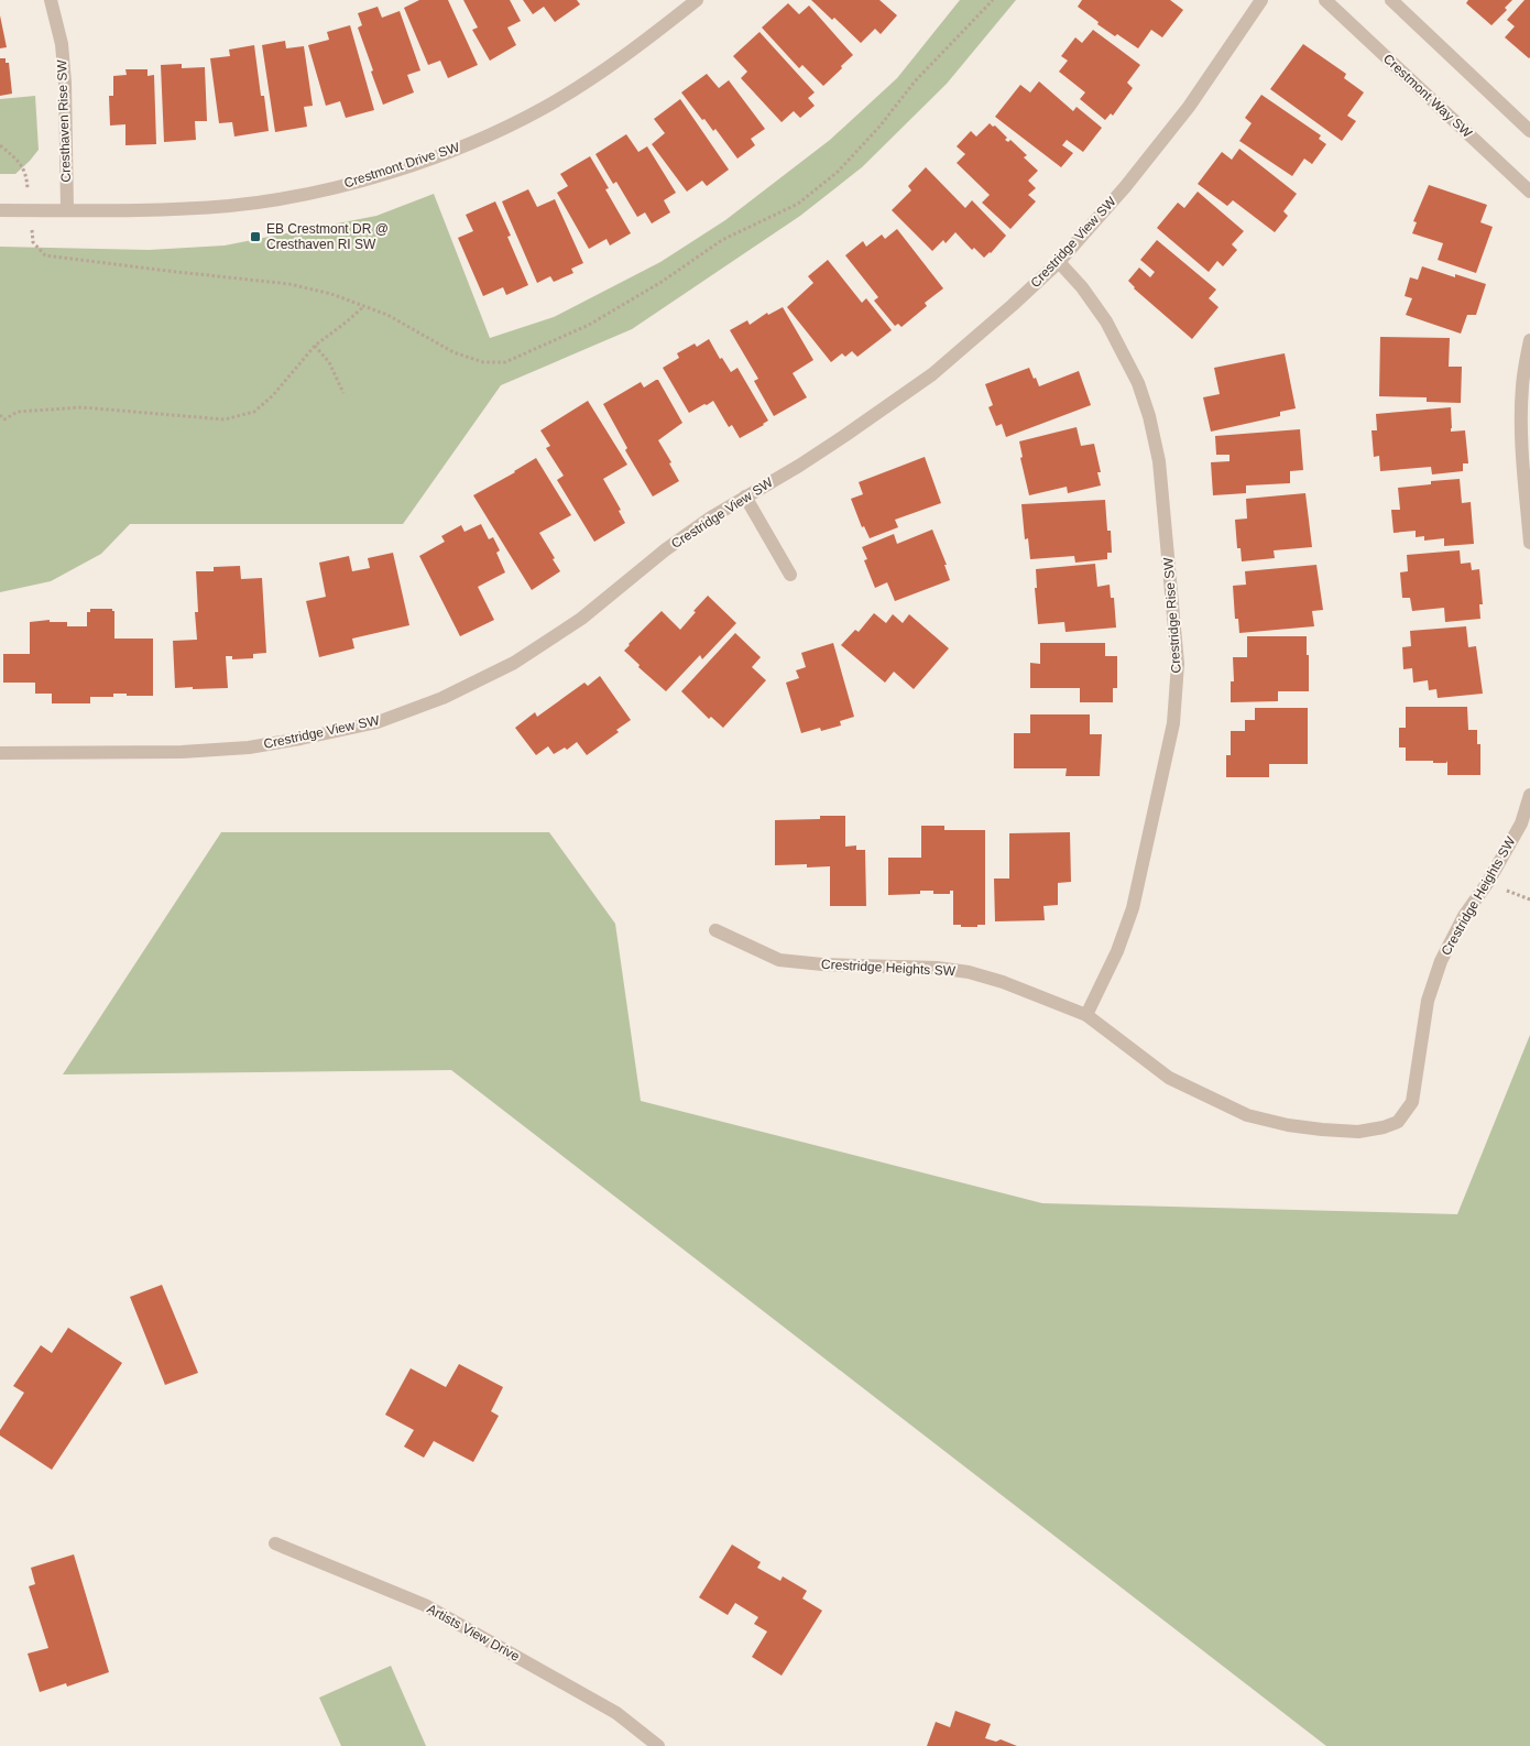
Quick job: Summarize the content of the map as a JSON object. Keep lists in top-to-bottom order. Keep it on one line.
{"streets":{"street":["Crestmont Way SW","Cresthaven Rise SW","Crestmont Drive SW","Crestridge View SW","Crestridge Rise SW","Crestridge Heights SW","Artists View Drive"]},"crossings":[["Cresthaven Rise SW","Crestmont Drive SW"],["Crestridge View SW","Crestridge Rise SW"],["Crestridge Rise SW","Crestridge Heights SW"]],"places":{"transit":["EB Crestmont DR @ Cresthaven RI SW"]}}
